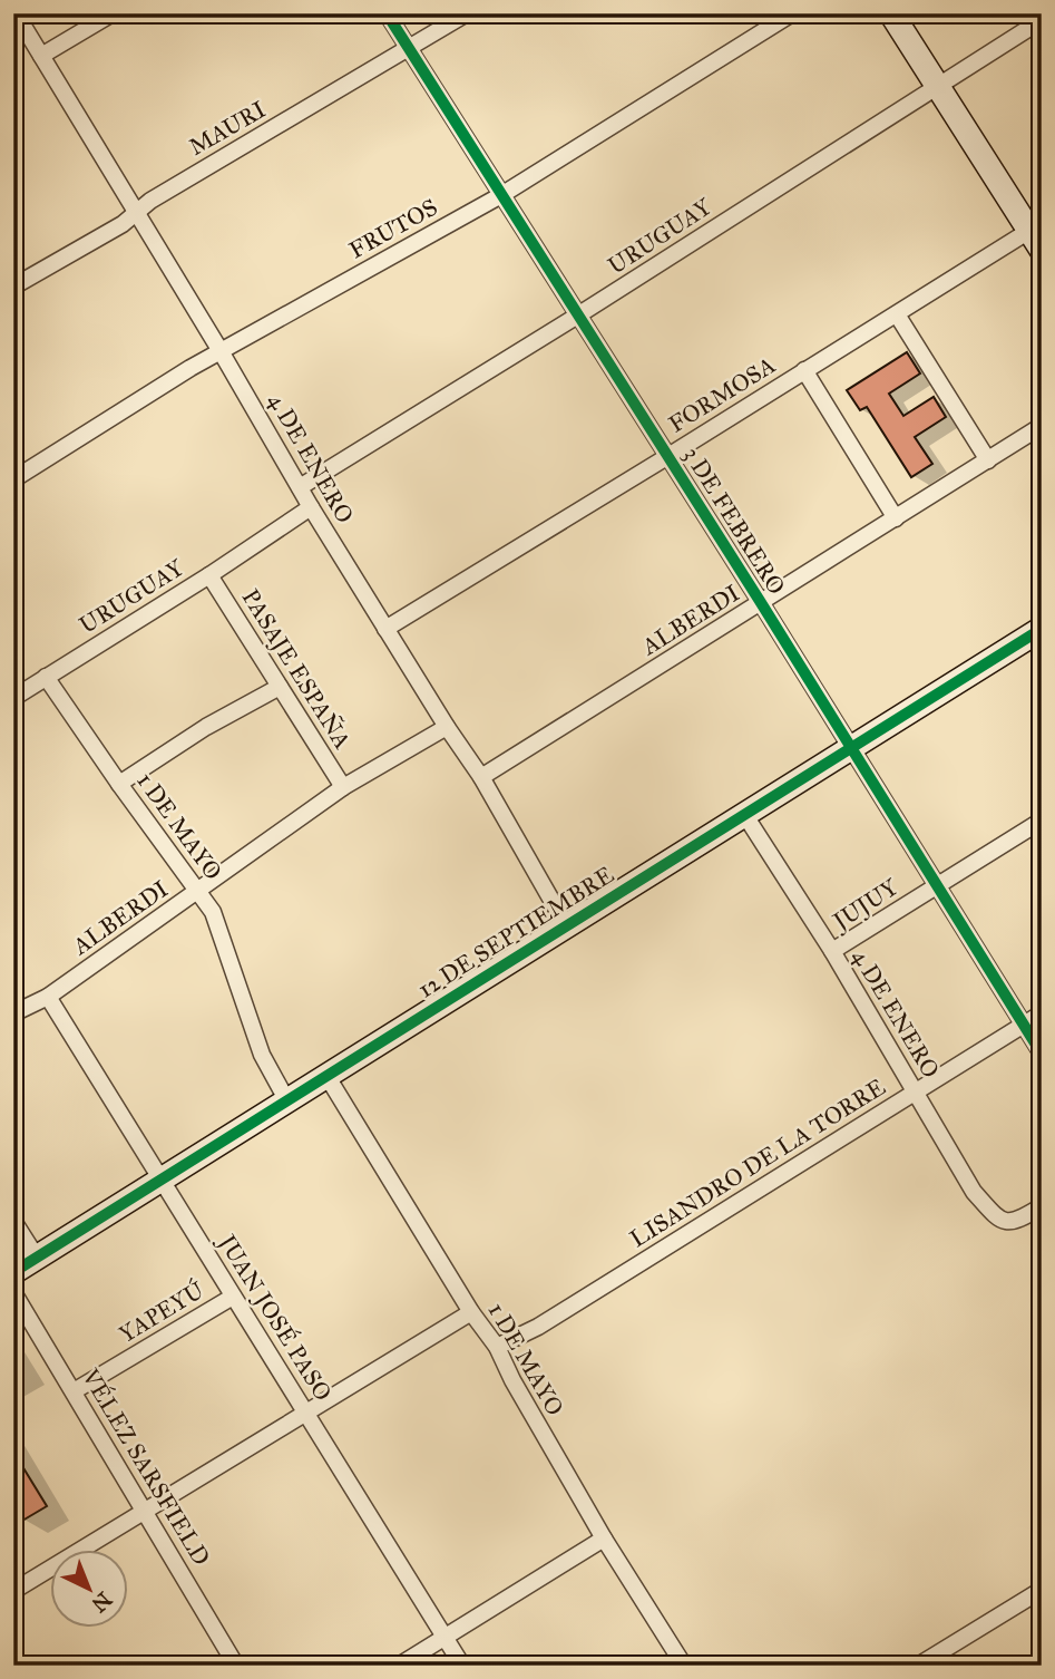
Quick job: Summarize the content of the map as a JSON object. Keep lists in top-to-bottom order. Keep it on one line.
{"streets":{"street":["MAURI","FRUTOS","URUGUAY","FORMOSA","4 DE ENERO","3 DE FEBRERO","ALBERDI","PASAJE ESPAÑA","1 DE MAYO","JUJUY","12 DE SEPTIEMBRE","LISANDRO DE LA TORRE","YAPEYÚ","JUAN JOSÉ PASO","VÉLEZ SARSFIELD"]},"crossings":[["MAURI","4 DE ENERO"],["MAURI","3 DE FEBRERO"],["FRUTOS","4 DE ENERO"],["FRUTOS","3 DE FEBRERO"],["URUGUAY","4 DE ENERO"],["URUGUAY","3 DE FEBRERO"],["URUGUAY","PASAJE ESPAÑA"],["URUGUAY","1 DE MAYO"],["FORMOSA","4 DE ENERO"],["FORMOSA","3 DE FEBRERO"],["4 DE ENERO","ALBERDI"],["4 DE ENERO","JUJUY"],["4 DE ENERO","12 DE SEPTIEMBRE"],["4 DE ENERO","LISANDRO DE LA TORRE"],["3 DE FEBRERO","ALBERDI"],["3 DE FEBRERO","JUJUY"],["3 DE FEBRERO","12 DE SEPTIEMBRE"],["3 DE FEBRERO","LISANDRO DE LA TORRE"],["ALBERDI","PASAJE ESPAÑA"],["ALBERDI","1 DE MAYO"],["ALBERDI","JUAN JOSÉ PASO"],["1 DE MAYO","12 DE SEPTIEMBRE"],["1 DE MAYO","LISANDRO DE LA TORRE"],["12 DE SEPTIEMBRE","JUAN JOSÉ PASO"],["YAPEYÚ","JUAN JOSÉ PASO"],["YAPEYÚ","VÉLEZ SARSFIELD"]],"north":"bottom right"}
